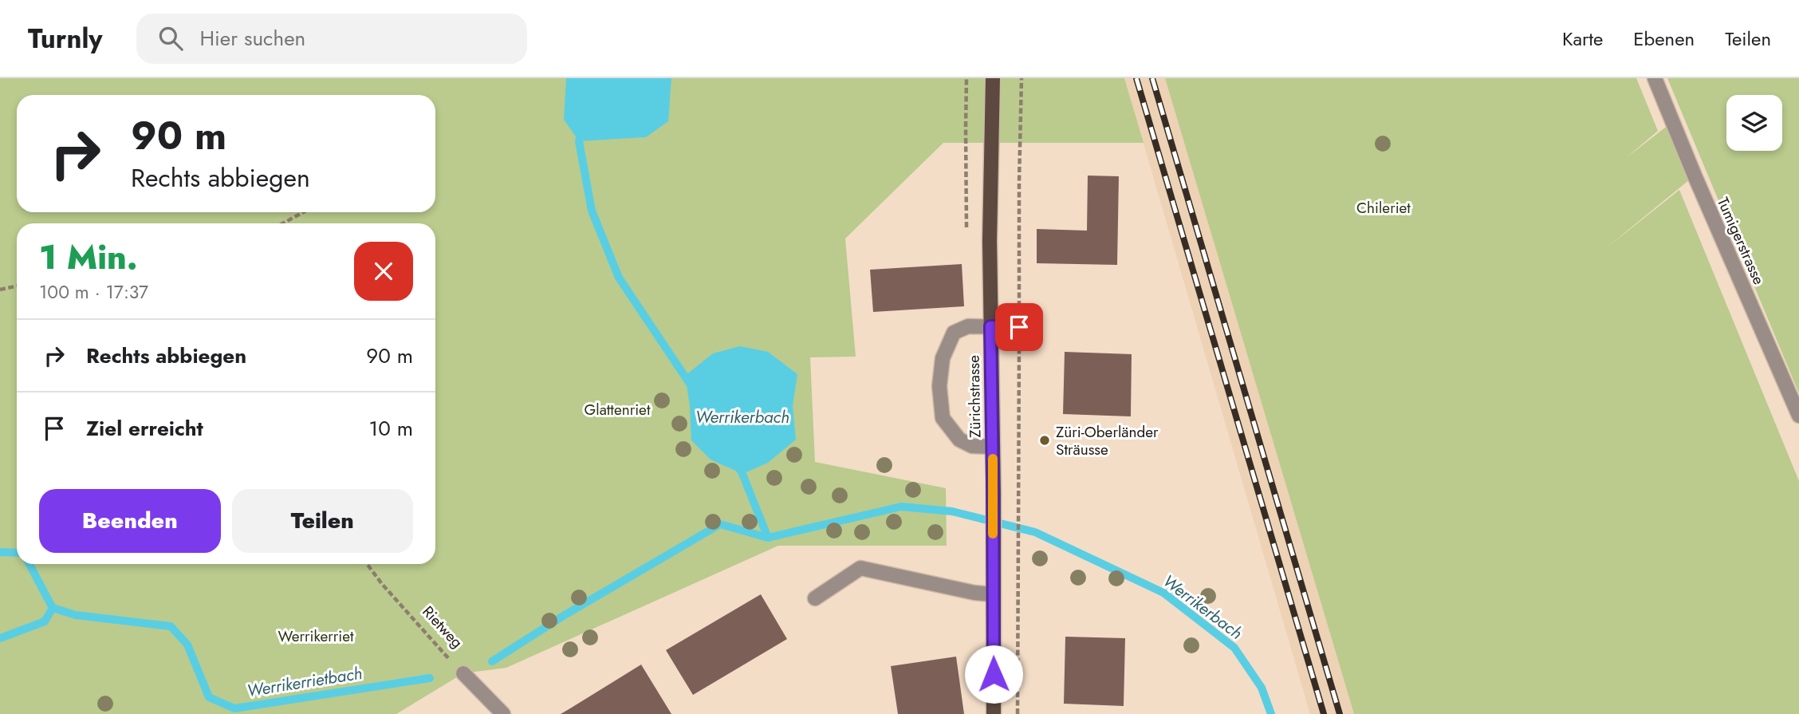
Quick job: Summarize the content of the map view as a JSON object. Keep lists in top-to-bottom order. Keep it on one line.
{"streets":{"main road":["Zürichstrasse"],"street":["Tumigerstrasse"],"path":["Rietweg"]},"water":["Werrikerbach","Werrikerrietbach"],"parks":["Chileriet","Glattenriet","Werrikerriet"],"places":["Züri-Oberländer Sträusse"],"page":{"header":"Turnly","search":"Hier suchen","nav":["Karte","Ebenen","Teilen"],"turn":["90 m","Rechts abbiegen"],"heading":["1 Min.","100 m · 17:37"],"list":[{"name":"Rechts abbiegen","value":"90 m"},{"name":"Ziel erreicht","value":"10 m"}],"buttons":["Beenden","Teilen"]}}
